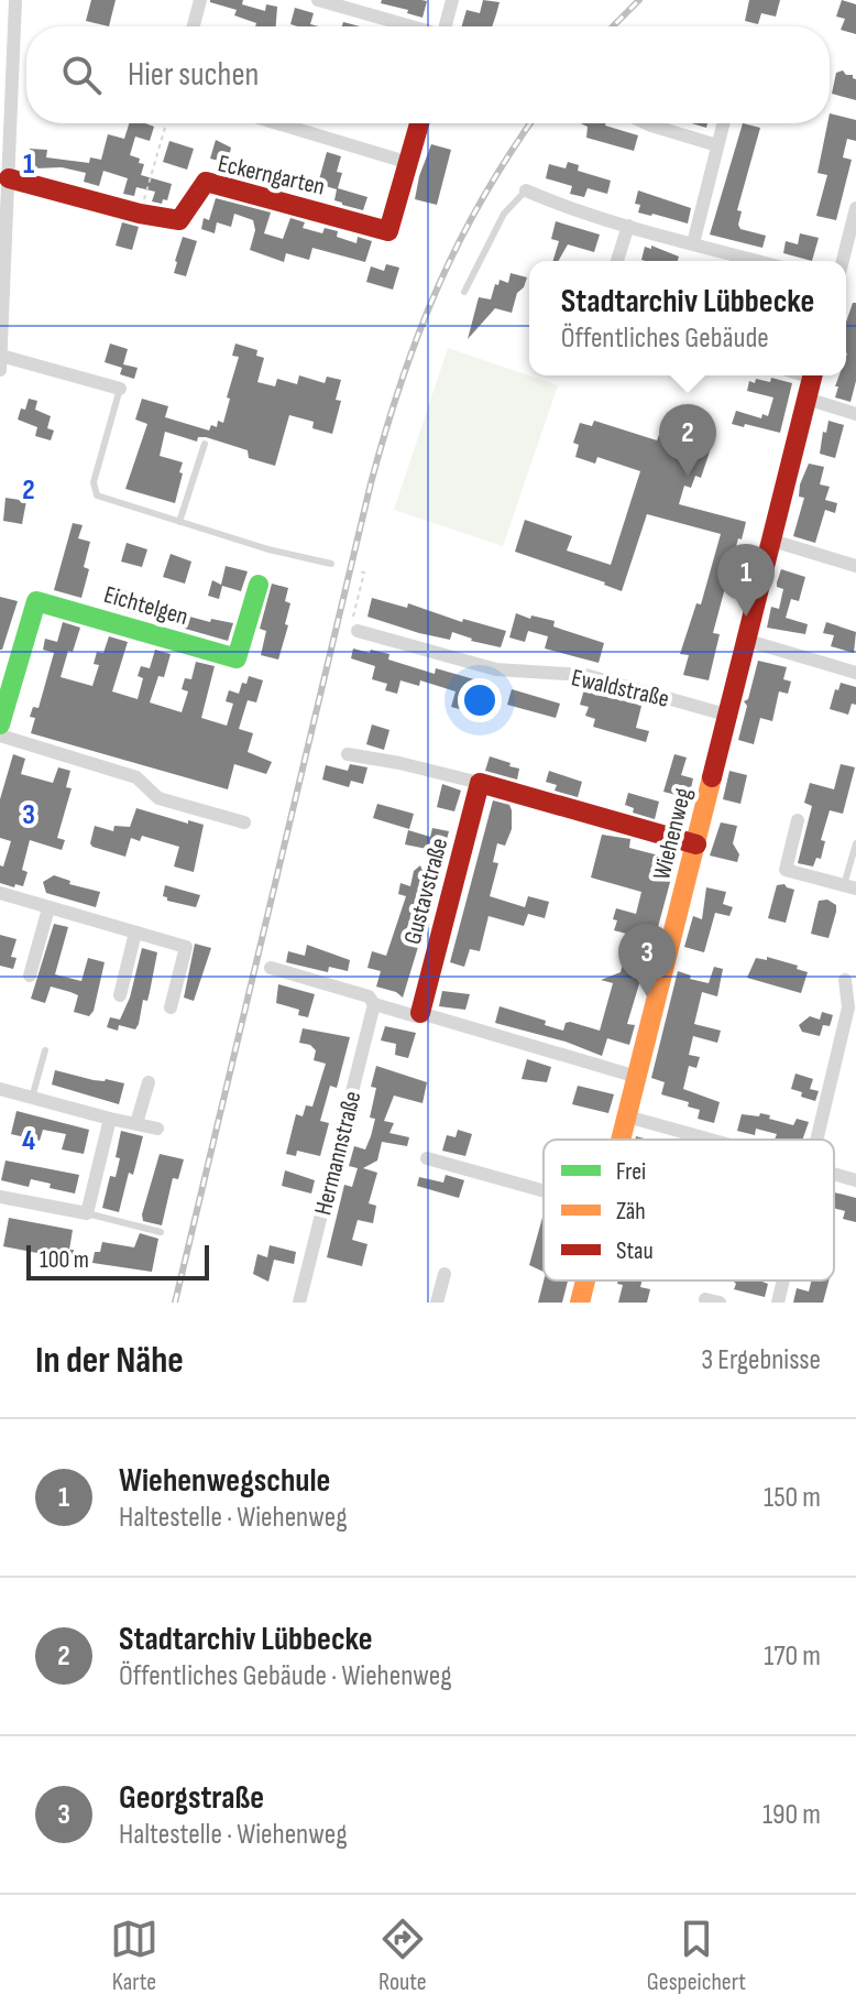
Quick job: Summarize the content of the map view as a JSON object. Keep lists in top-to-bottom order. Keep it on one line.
{"streets":{"street":["Eckerngarten","Eichtelgen","Ewaldstraße","Wiehenweg","Gustavstraße","Hermannstraße"]},"crossings":[["Ewaldstraße","Wiehenweg"]],"legend":["Frei","Zäh","Stau"],"scale_bar":"100 m","page":{"search":"Hier suchen","popup":["Stadtarchiv Lübbecke","Öffentliches Gebäude"],"pins":["2","1","3"],"scale":"100 m","heading":["In der Nähe","3 Ergebnisse"],"list":[{"mark":"1","name":"Wiehenwegschule","note":"Haltestelle · Wiehenweg","value":"150 m"},{"mark":"2","name":"Stadtarchiv Lübbecke","note":"Öffentliches Gebäude · Wiehenweg","value":"170 m"},{"mark":"3","name":"Georgstraße","note":"Haltestelle · Wiehenweg","value":"190 m"}],"nav":["Karte","Route","Gespeichert"]},"grid":{"rows":["1","2","3","4"]}}
